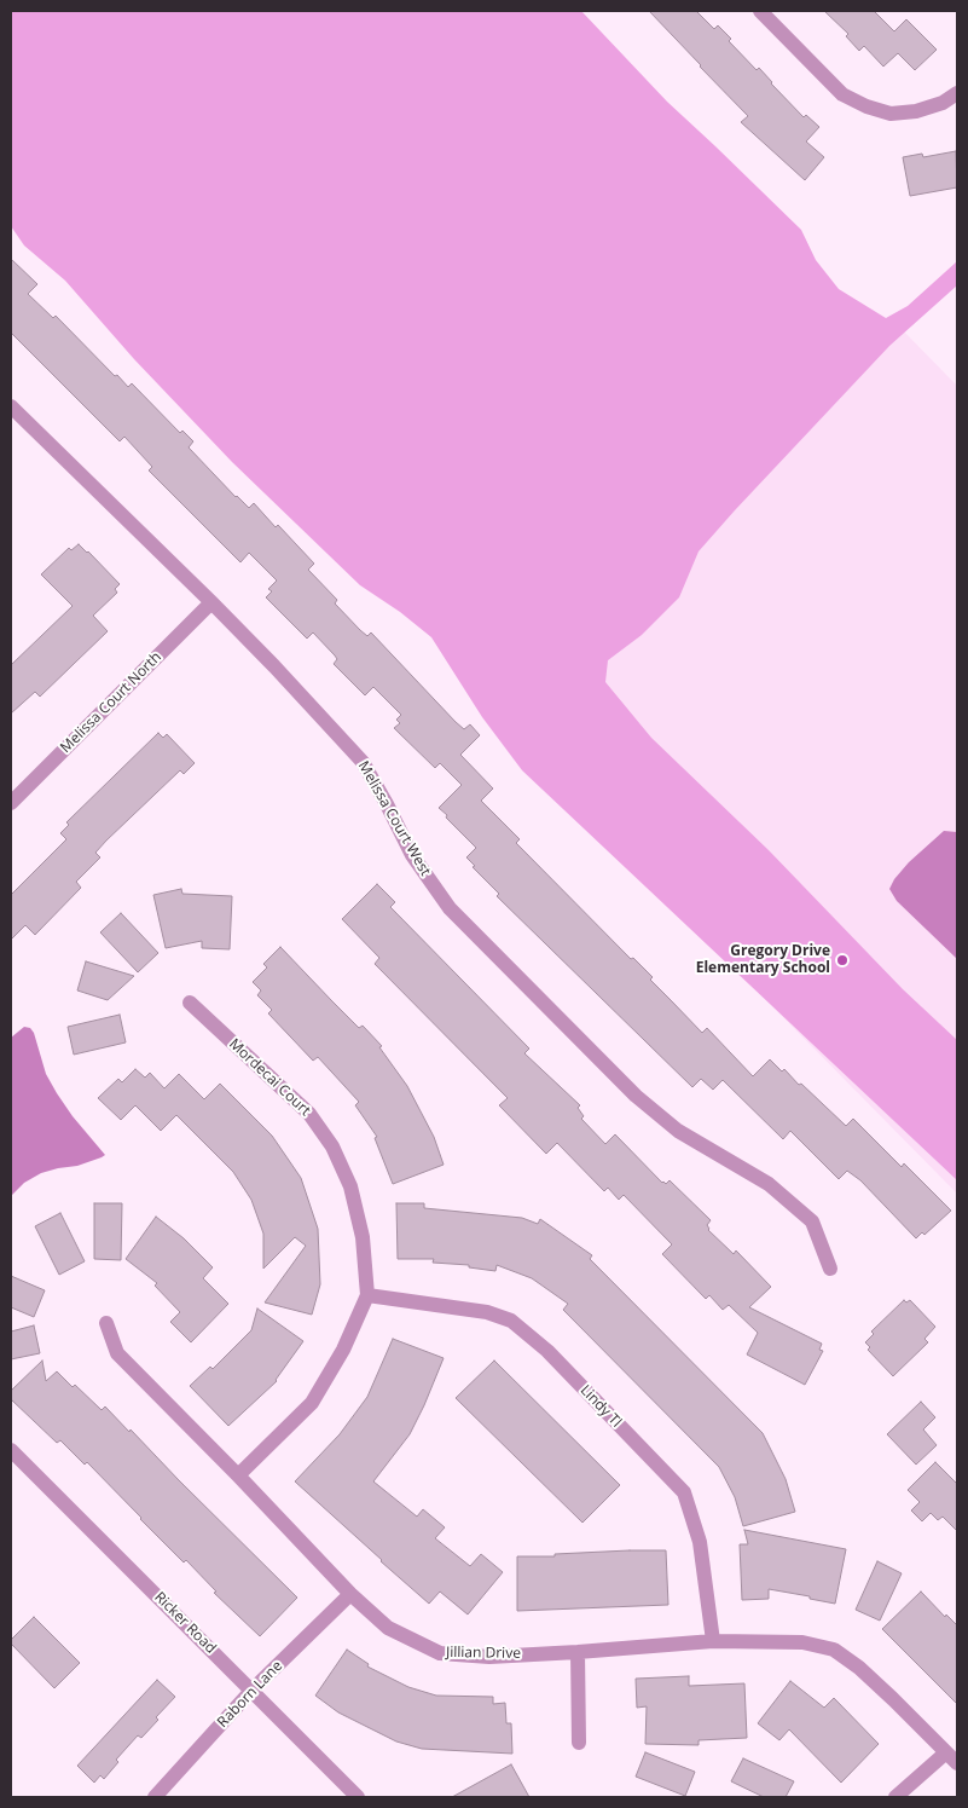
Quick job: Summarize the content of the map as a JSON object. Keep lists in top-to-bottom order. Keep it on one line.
{"streets":{"street":["Melissa Court North","Melissa Court West","Mordecai Court","Lindy Tl","Ricker Road","Jillian Drive","Raborn Lane"]},"crossings":[["Melissa Court North","Melissa Court West"],["Mordecai Court","Lindy Tl"],["Mordecai Court","Jillian Drive"],["Lindy Tl","Jillian Drive"],["Ricker Road","Raborn Lane"],["Jillian Drive","Raborn Lane"]],"places":["Gregory Drive Elementary School"]}
